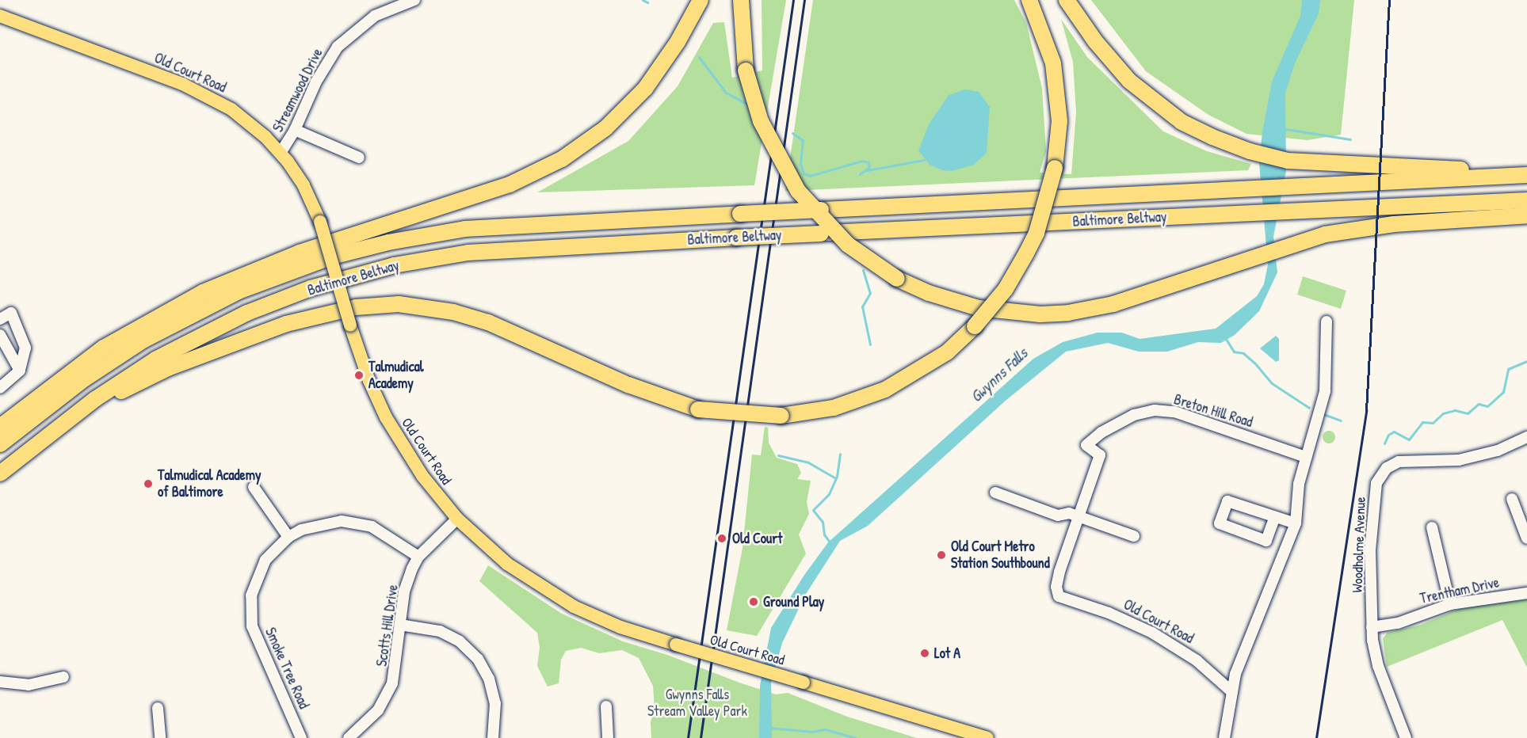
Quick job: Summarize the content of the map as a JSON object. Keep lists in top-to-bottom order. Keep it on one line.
{"streets":{"highway":["Baltimore Beltway"],"main road":["Old Court Road"],"street":["Streamwood Drive","Breton Hill Road","Woodholme Avenue","Trentham Drive","Scotts Hill Drive","Smoke Tree Road"]},"crossings":[["Old Court Road","Streamwood Drive"],["Old Court Road","Breton Hill Road"],["Old Court Road","Scotts Hill Drive"],["Woodholme Avenue","Trentham Drive"],["Scotts Hill Drive","Smoke Tree Road"]],"water":["Gwynns Falls"],"parks":["Gwynns Falls Stream Valley Park"],"places":["Talmudical Academy","Talmudical Academy of Baltimore","Old Court","Old Court Metro Station Southbound","Ground Play","Lot A"]}
